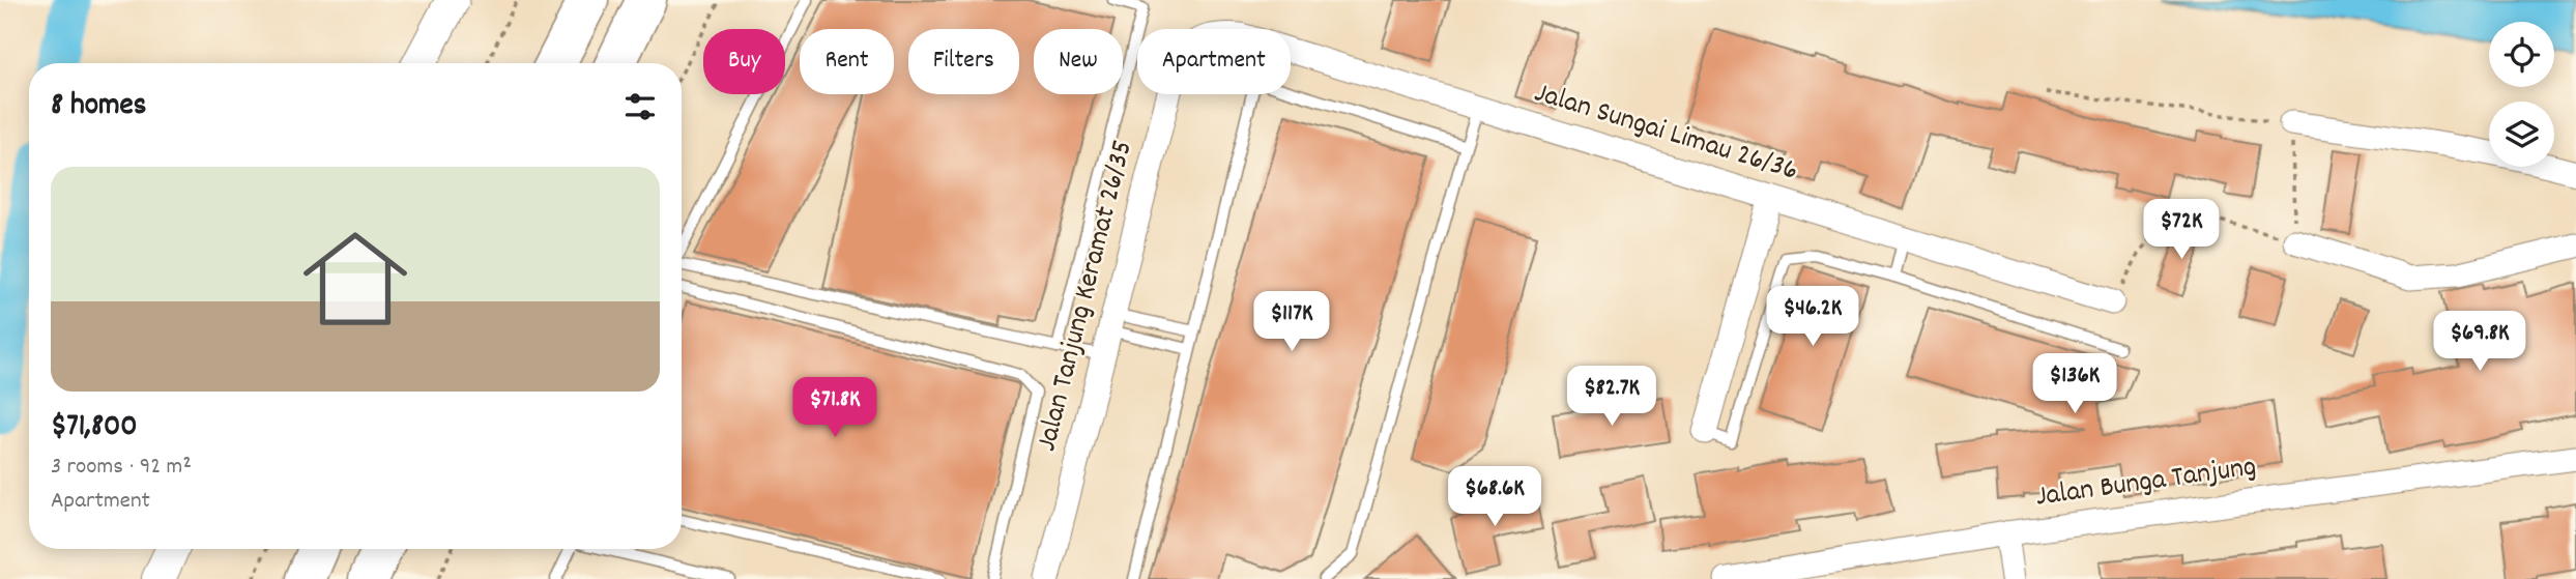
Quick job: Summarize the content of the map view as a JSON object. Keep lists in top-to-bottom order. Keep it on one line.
{"streets":{"street":["Jalan Sungai Limau 26/36","Jalan Tanjung Keramat 26/35","Jalan Bunga Tanjung"]},"page":{"chip":["Buy","Rent","Filters","New","Apartment"],"heading":"8 homes","list":[{"name":"$71,800","note":"3 rooms · 92 m² · Apartment"}],"price":["$72K","$46.2K","$117K","$69.8K","$136K","$82.7K","$71.8K","$68.6K"]}}
